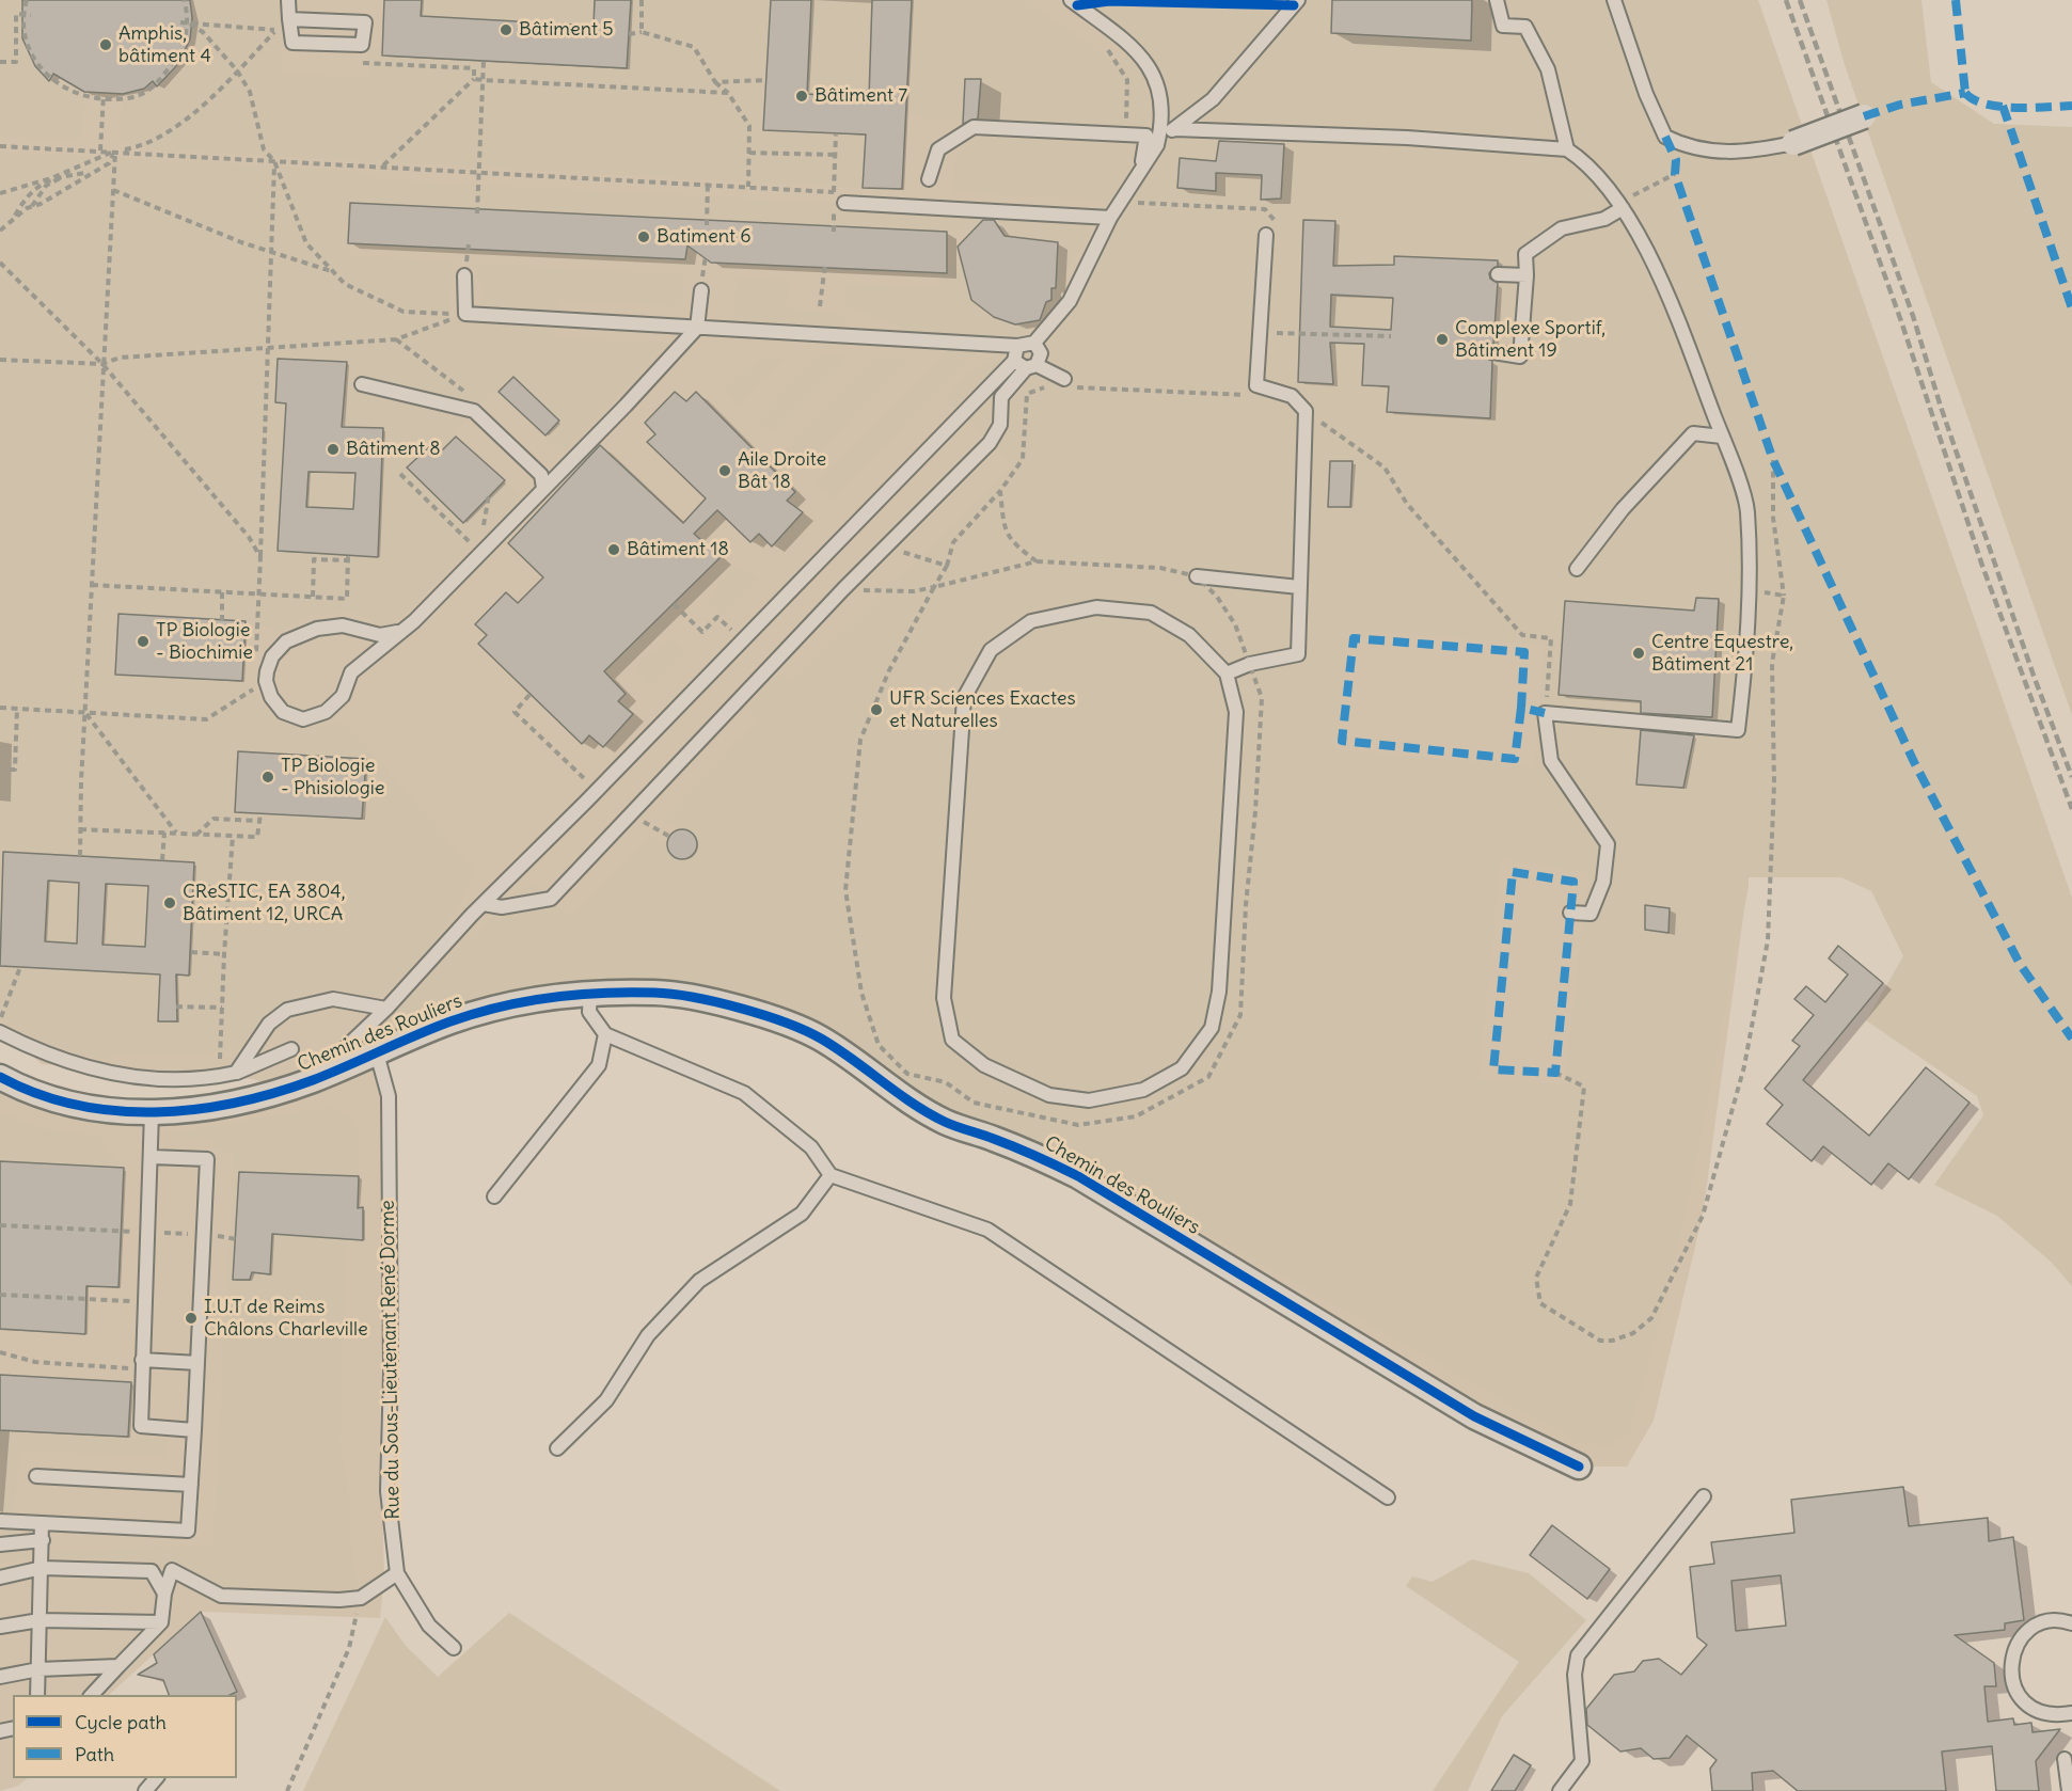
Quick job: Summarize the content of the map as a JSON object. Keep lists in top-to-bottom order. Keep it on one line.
{"streets":{"street":["Chemin des Rouliers"],"lane":["Rue du Sous-Lieutenant René Dorme"]},"crossings":[["Chemin des Rouliers","Rue du Sous-Lieutenant René Dorme"]],"places":["Bâtiment 5","Amphis, bâtiment 4","Bâtiment 7","Batiment 6","Complexe Sportif, Bâtiment 19","Bâtiment 8","Aile Droite Bât 18","Bâtiment 18","TP Biologie - Biochimie","Centre Equestre, Bâtiment 21","UFR Sciences Exactes et Naturelles","TP Biologie - Phisiologie","CReSTIC, EA 3804, Bâtiment 12, URCA","I.U.T de Reims Châlons Charleville"],"legend":["Cycle path","Path"]}
